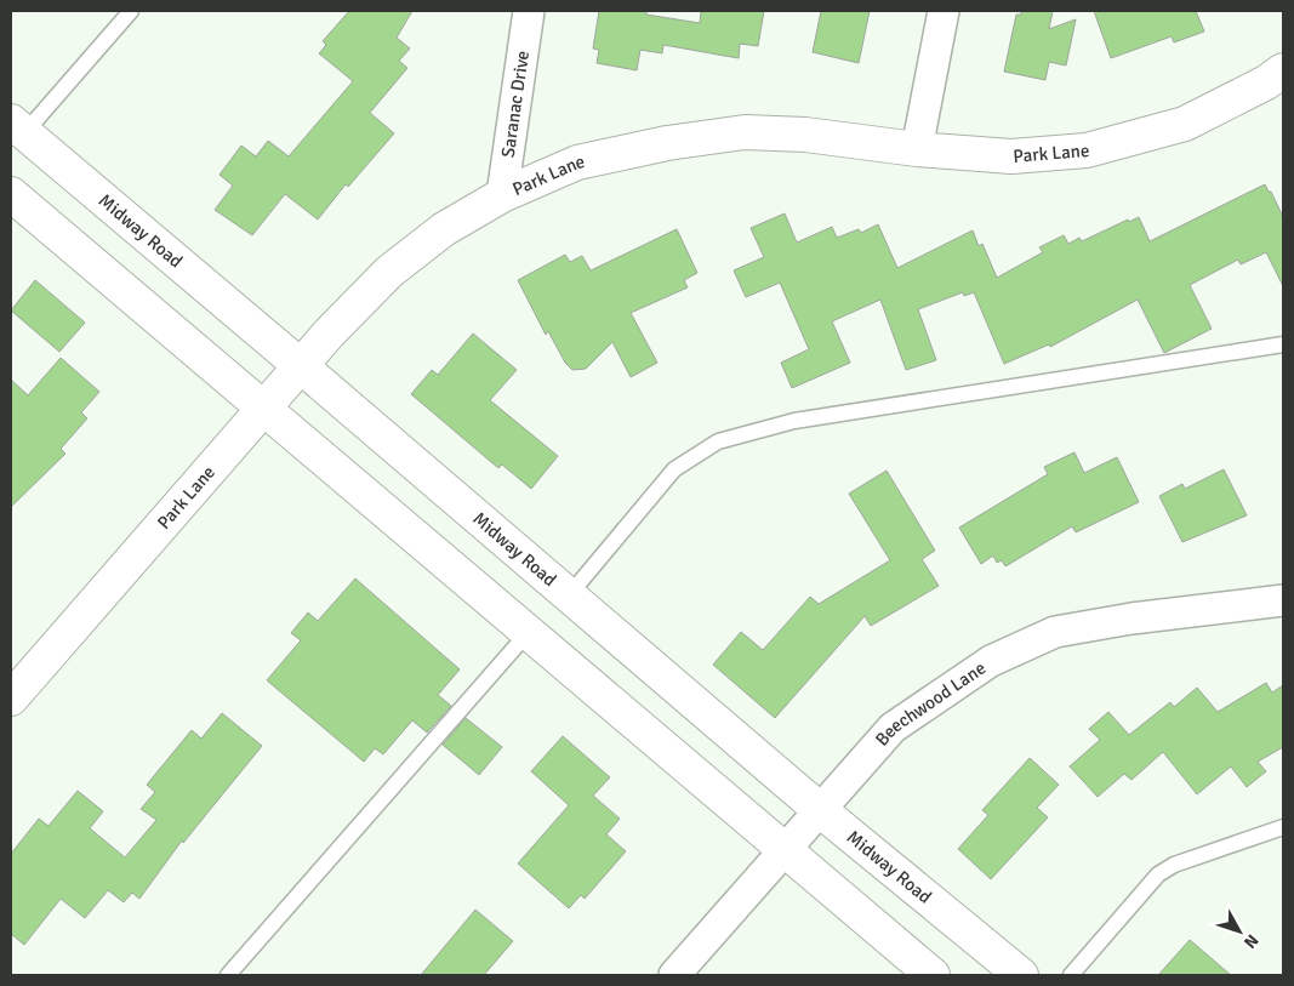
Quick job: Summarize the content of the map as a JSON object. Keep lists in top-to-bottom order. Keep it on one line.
{"streets":{"main road":["Park Lane","Midway Road"],"street":["Saranac Drive","Beechwood Lane"]},"crossings":[["Saranac Drive","Park Lane"],["Park Lane","Midway Road"],["Midway Road","Beechwood Lane"]],"north":"bottom right"}
